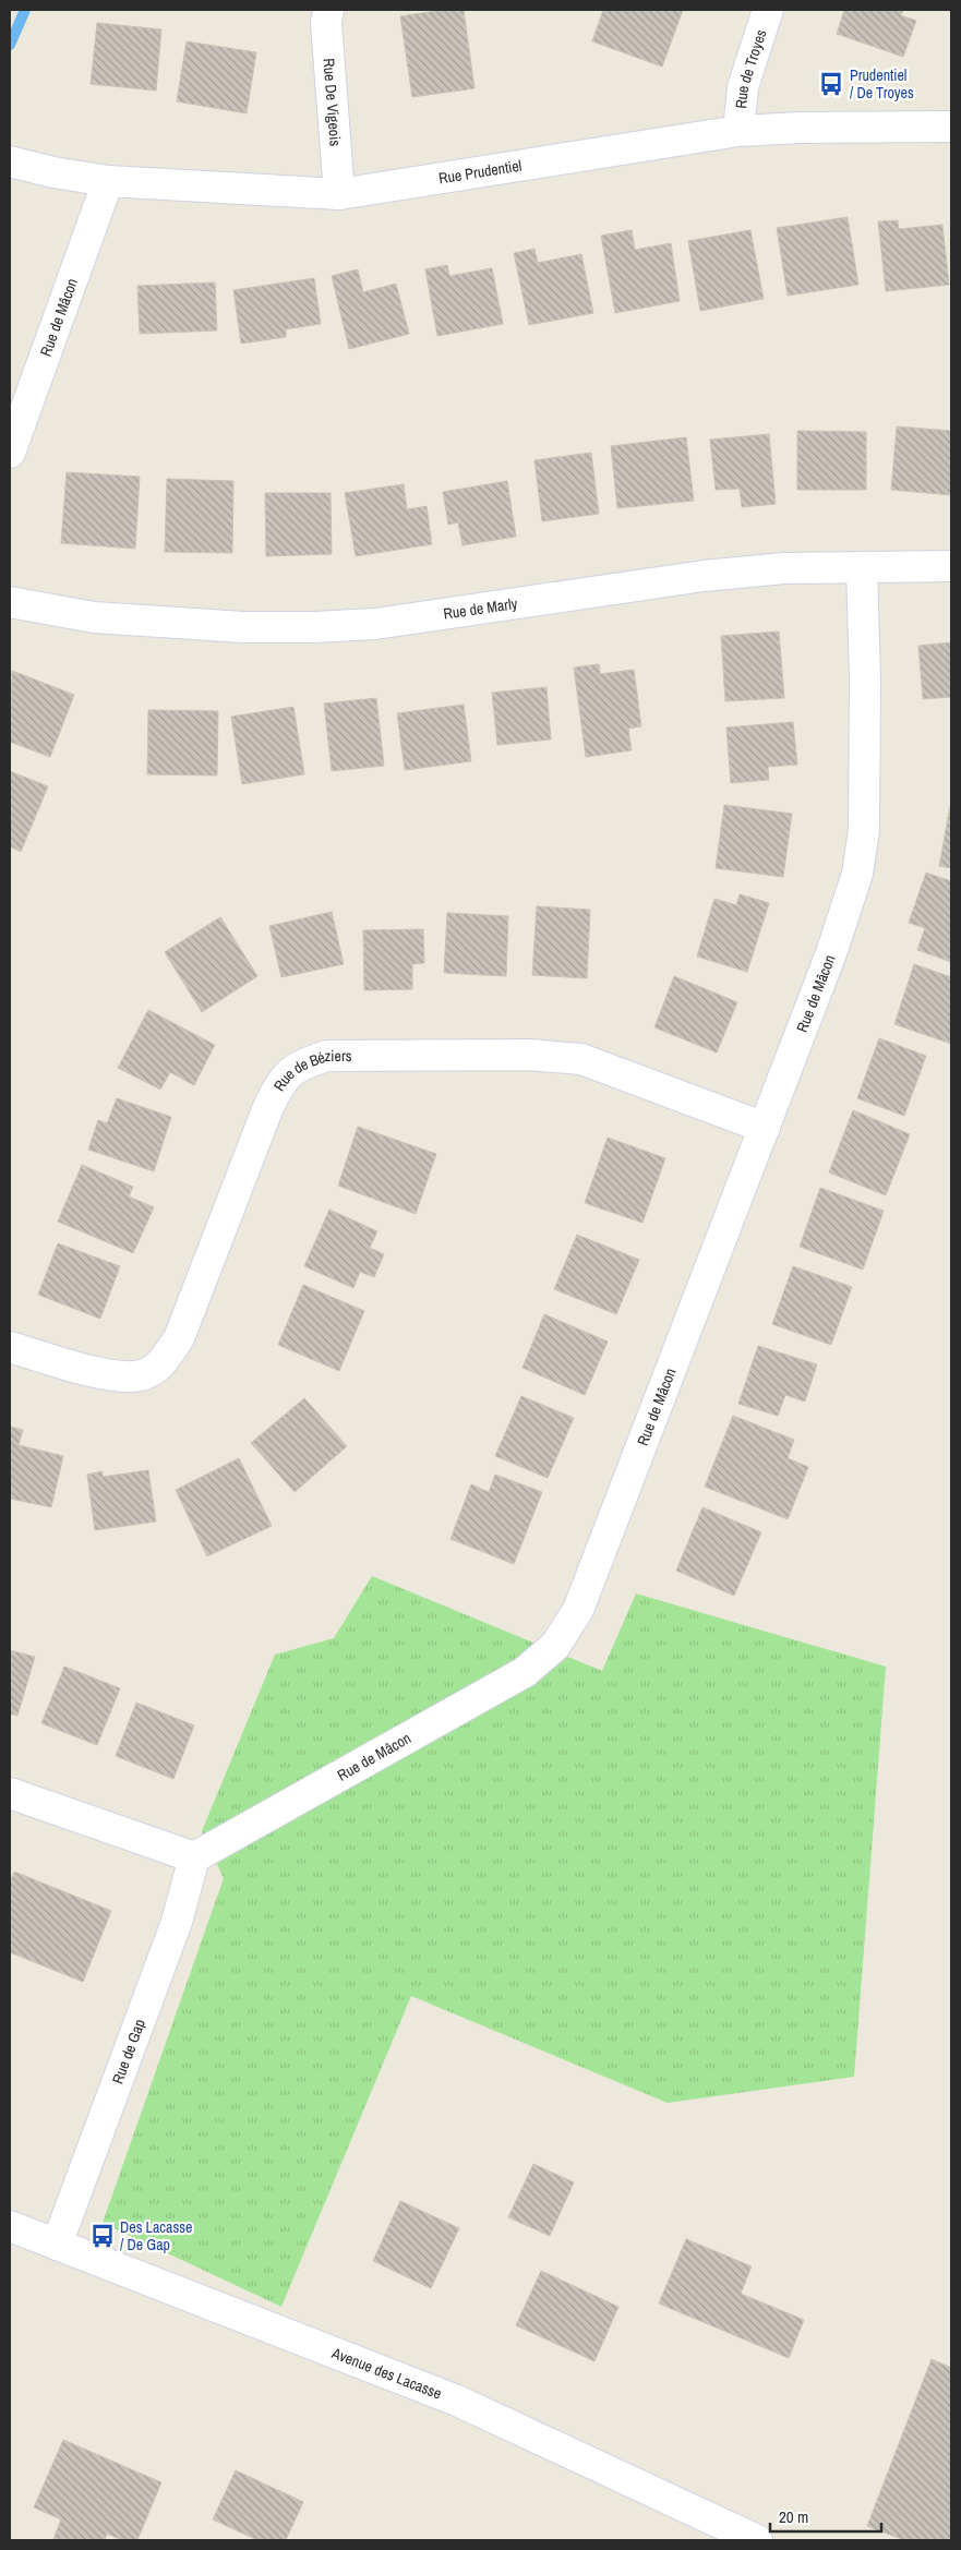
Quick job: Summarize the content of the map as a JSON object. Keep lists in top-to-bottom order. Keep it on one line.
{"streets":{"street":["Rue de Troyes","Rue De Vigeois","Rue Prudentiel","Rue de Mâcon","Rue de Marly","Rue de Béziers","Rue de Gap","Avenue des Lacasse"]},"crossings":[["Rue de Troyes","Rue Prudentiel"],["Rue De Vigeois","Rue Prudentiel"],["Rue Prudentiel","Rue de Mâcon"],["Rue de Mâcon","Rue de Marly"],["Rue de Mâcon","Rue de Béziers"],["Rue de Mâcon","Rue de Gap"],["Rue de Gap","Avenue des Lacasse"]],"places":{"bus stop":["Prudentiel / De Troyes","Des Lacasse / De Gap"]},"scale_bar":"20 m"}
